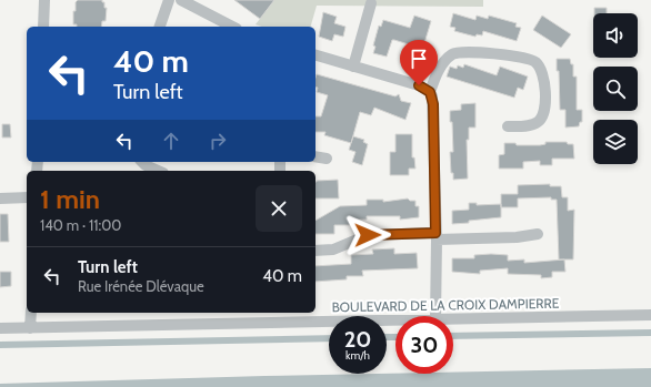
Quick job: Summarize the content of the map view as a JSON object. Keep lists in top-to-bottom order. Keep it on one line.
{"streets":{"street":["BOULEVARD DE LA CROIX DAMPIERRE"]},"page":{"turn":["40 m","Turn left"],"heading":["1 min","140 m · 11:00"],"list":[{"name":"Turn left","note":"Rue Irénée Dlévaque","value":"40 m"}],"speed":"20 km/h","limit":"30"}}
